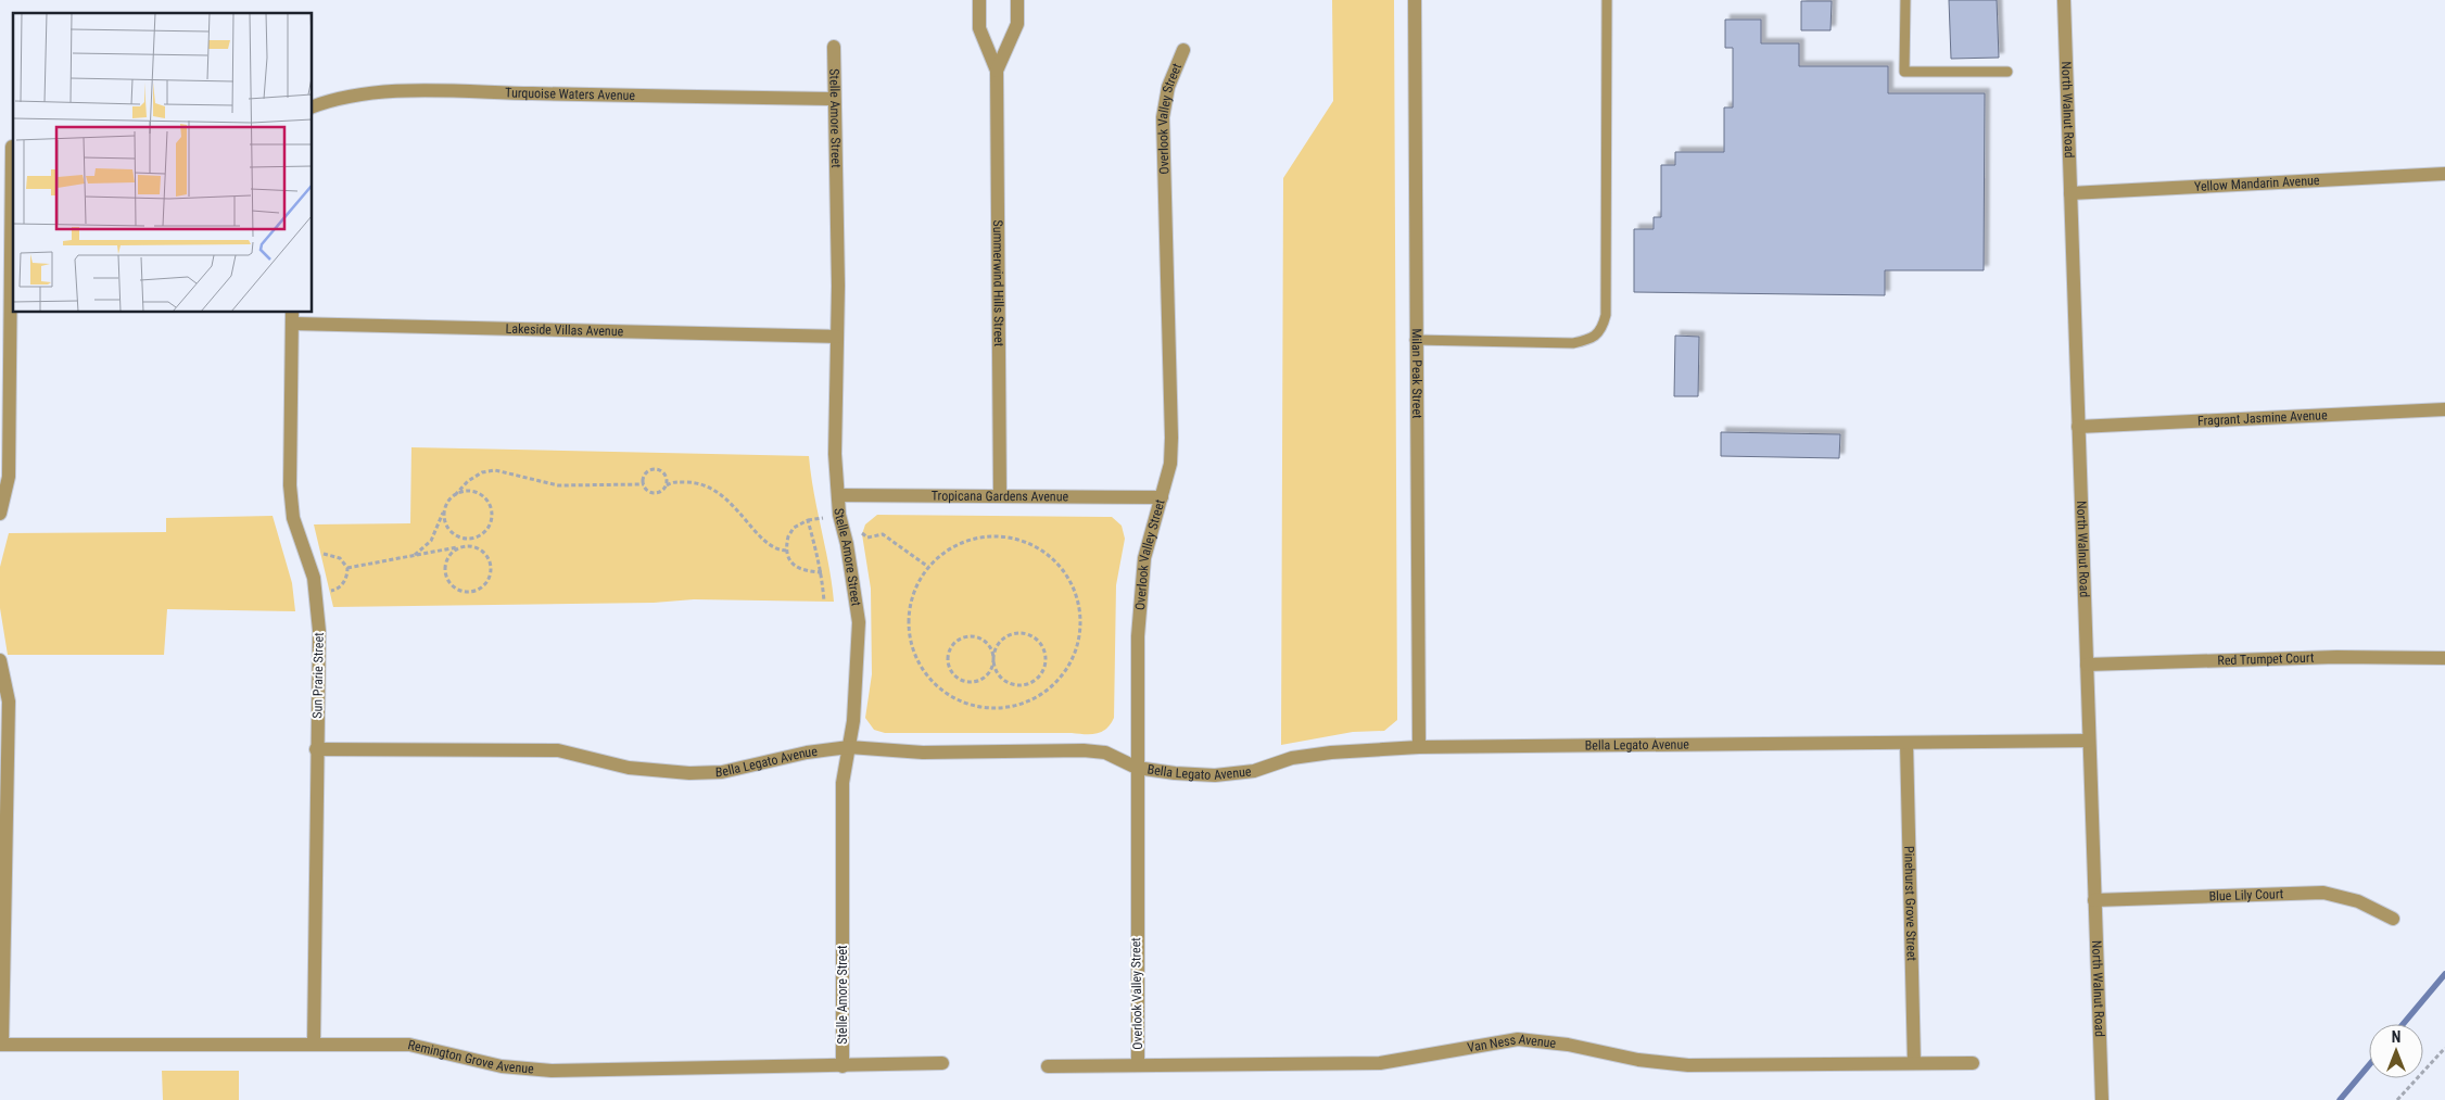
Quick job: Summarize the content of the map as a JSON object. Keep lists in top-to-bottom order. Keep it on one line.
{"streets":{"street":["Turquoise Waters Avenue","North Walnut Road","Stelle Amore Street","Overlook Valley Street","Yellow Mandarin Avenue","Summerwind Hills Street","Lakeside Villas Avenue","Milan Peak Street","Fragrant Jasmine Avenue","Tropicana Gardens Avenue","Red Trumpet Court","Sun Prarie Street","Bella Legato Avenue","Blue Lily Court","Pinehurst Grove Street","Van Ness Avenue","Remington Grove Avenue"]},"crossings":[["Turquoise Waters Avenue","Stelle Amore Street"],["North Walnut Road","Yellow Mandarin Avenue"],["North Walnut Road","Fragrant Jasmine Avenue"],["North Walnut Road","Red Trumpet Court"],["North Walnut Road","Bella Legato Avenue"],["North Walnut Road","Blue Lily Court"],["Stelle Amore Street","Lakeside Villas Avenue"],["Stelle Amore Street","Tropicana Gardens Avenue"],["Stelle Amore Street","Bella Legato Avenue"],["Stelle Amore Street","Remington Grove Avenue"],["Overlook Valley Street","Tropicana Gardens Avenue"],["Overlook Valley Street","Bella Legato Avenue"],["Overlook Valley Street","Van Ness Avenue"],["Summerwind Hills Street","Tropicana Gardens Avenue"],["Lakeside Villas Avenue","Sun Prarie Street"],["Milan Peak Street","Bella Legato Avenue"],["Sun Prarie Street","Bella Legato Avenue"],["Sun Prarie Street","Remington Grove Avenue"],["Bella Legato Avenue","Pinehurst Grove Street"],["Pinehurst Grove Street","Van Ness Avenue"]],"north":"top"}
